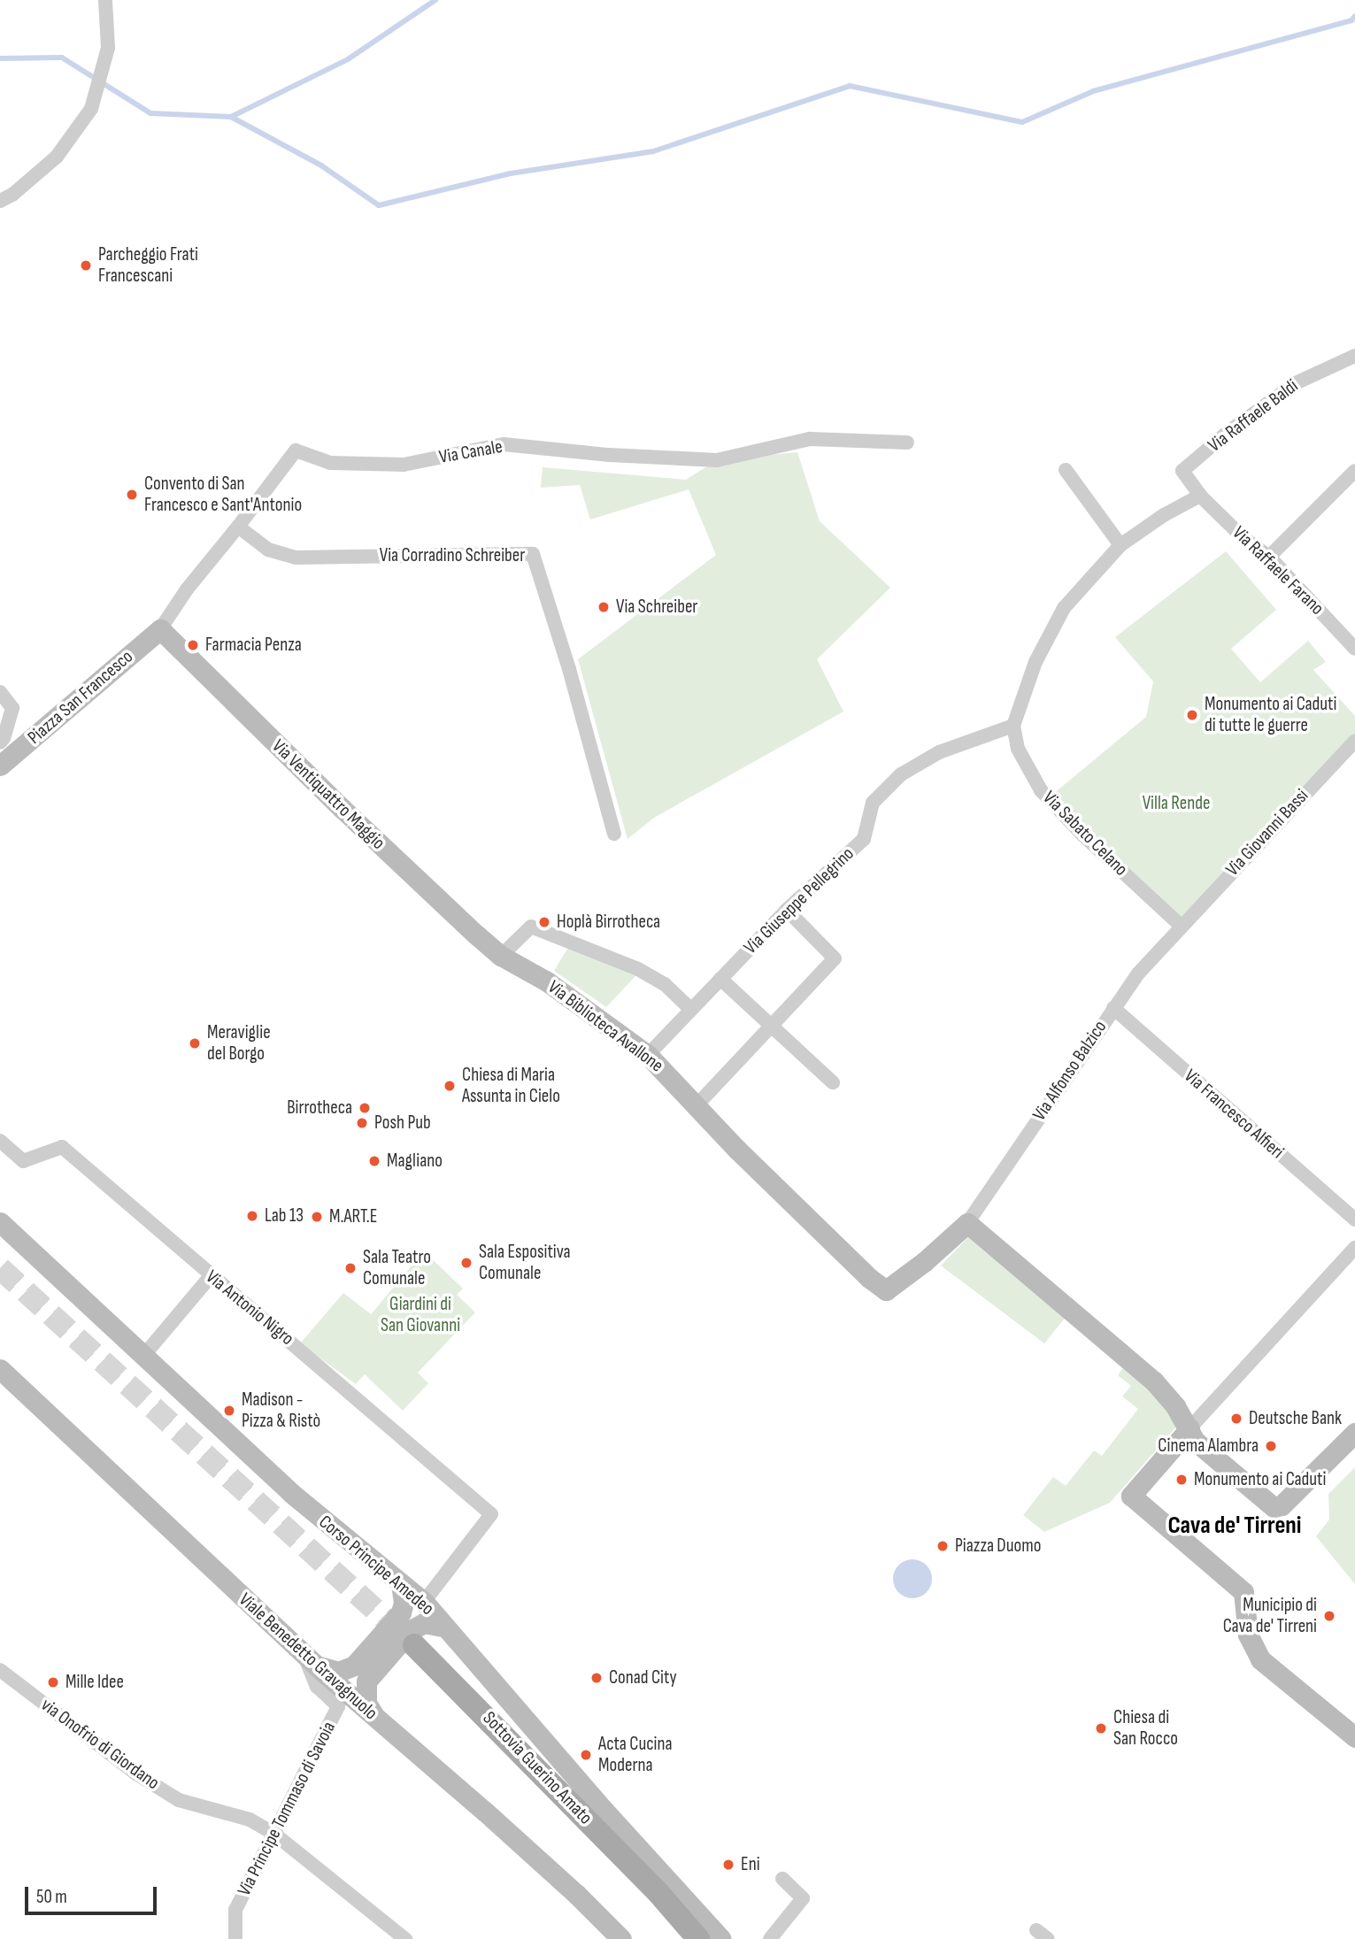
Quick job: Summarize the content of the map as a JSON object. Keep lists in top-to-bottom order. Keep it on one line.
{"streets":{"main road":["Sottovia Guerino Amato"],"street":["Via Raffaele Baldi","Via Canale","Via Corradino Schreiber","Via Raffaele Farano","Piazza San Francesco","Via Ventiquattro Maggio","Via Giovanni Bassi","Via Sabato Celano","Via Giuseppe Pellegrino","Via Biblioteca Avallone","Via Alfonso Balzico","Via Francesco Alfieri","Via Antonio Nigro","Corso Principe Amedeo","Viale Benedetto Gravagnuolo","via Onofrio di Giordano","Via Principe Tommaso di Savoia"]},"crossings":[["Via Raffaele Baldi","Via Raffaele Farano"],["Via Canale","Via Corradino Schreiber"],["Via Canale","Piazza San Francesco"],["Via Canale","Via Ventiquattro Maggio"],["Piazza San Francesco","Via Ventiquattro Maggio"],["Via Ventiquattro Maggio","Via Biblioteca Avallone"],["Via Giovanni Bassi","Via Sabato Celano"],["Via Giovanni Bassi","Via Alfonso Balzico"],["Via Sabato Celano","Via Giuseppe Pellegrino"],["Via Sabato Celano","Via Alfonso Balzico"],["Via Giuseppe Pellegrino","Via Biblioteca Avallone"],["Via Biblioteca Avallone","Via Alfonso Balzico"],["Via Alfonso Balzico","Via Francesco Alfieri"],["Via Antonio Nigro","Corso Principe Amedeo"],["Viale Benedetto Gravagnuolo","Via Principe Tommaso di Savoia"],["via Onofrio di Giordano","Via Principe Tommaso di Savoia"]],"districts":["Cava de' Tirreni"],"parks":["Villa Rende","Giardini di San Giovanni"],"places":["Parcheggio Frati Francescani","Convento di San Francesco e Sant'Antonio","Via Schreiber","Farmacia Penza","Monumento ai Caduti di tutte le guerre","Hoplà Birrotheca","Meraviglie del Borgo","Chiesa di Maria Assunta in Cielo","Birrotheca","Posh Pub","Magliano","Lab 13","M.ART.E","Sala Espositiva Comunale","Sala Teatro Comunale","Madison - Pizza & Ristò","Deutsche Bank","Cinema Alambra","Monumento ai Caduti","Piazza Duomo","Municipio di Cava de' Tirreni","Conad City","Mille Idee","Chiesa di San Rocco","Acta Cucina Moderna","Eni"],"scale_bar":"50 m"}
